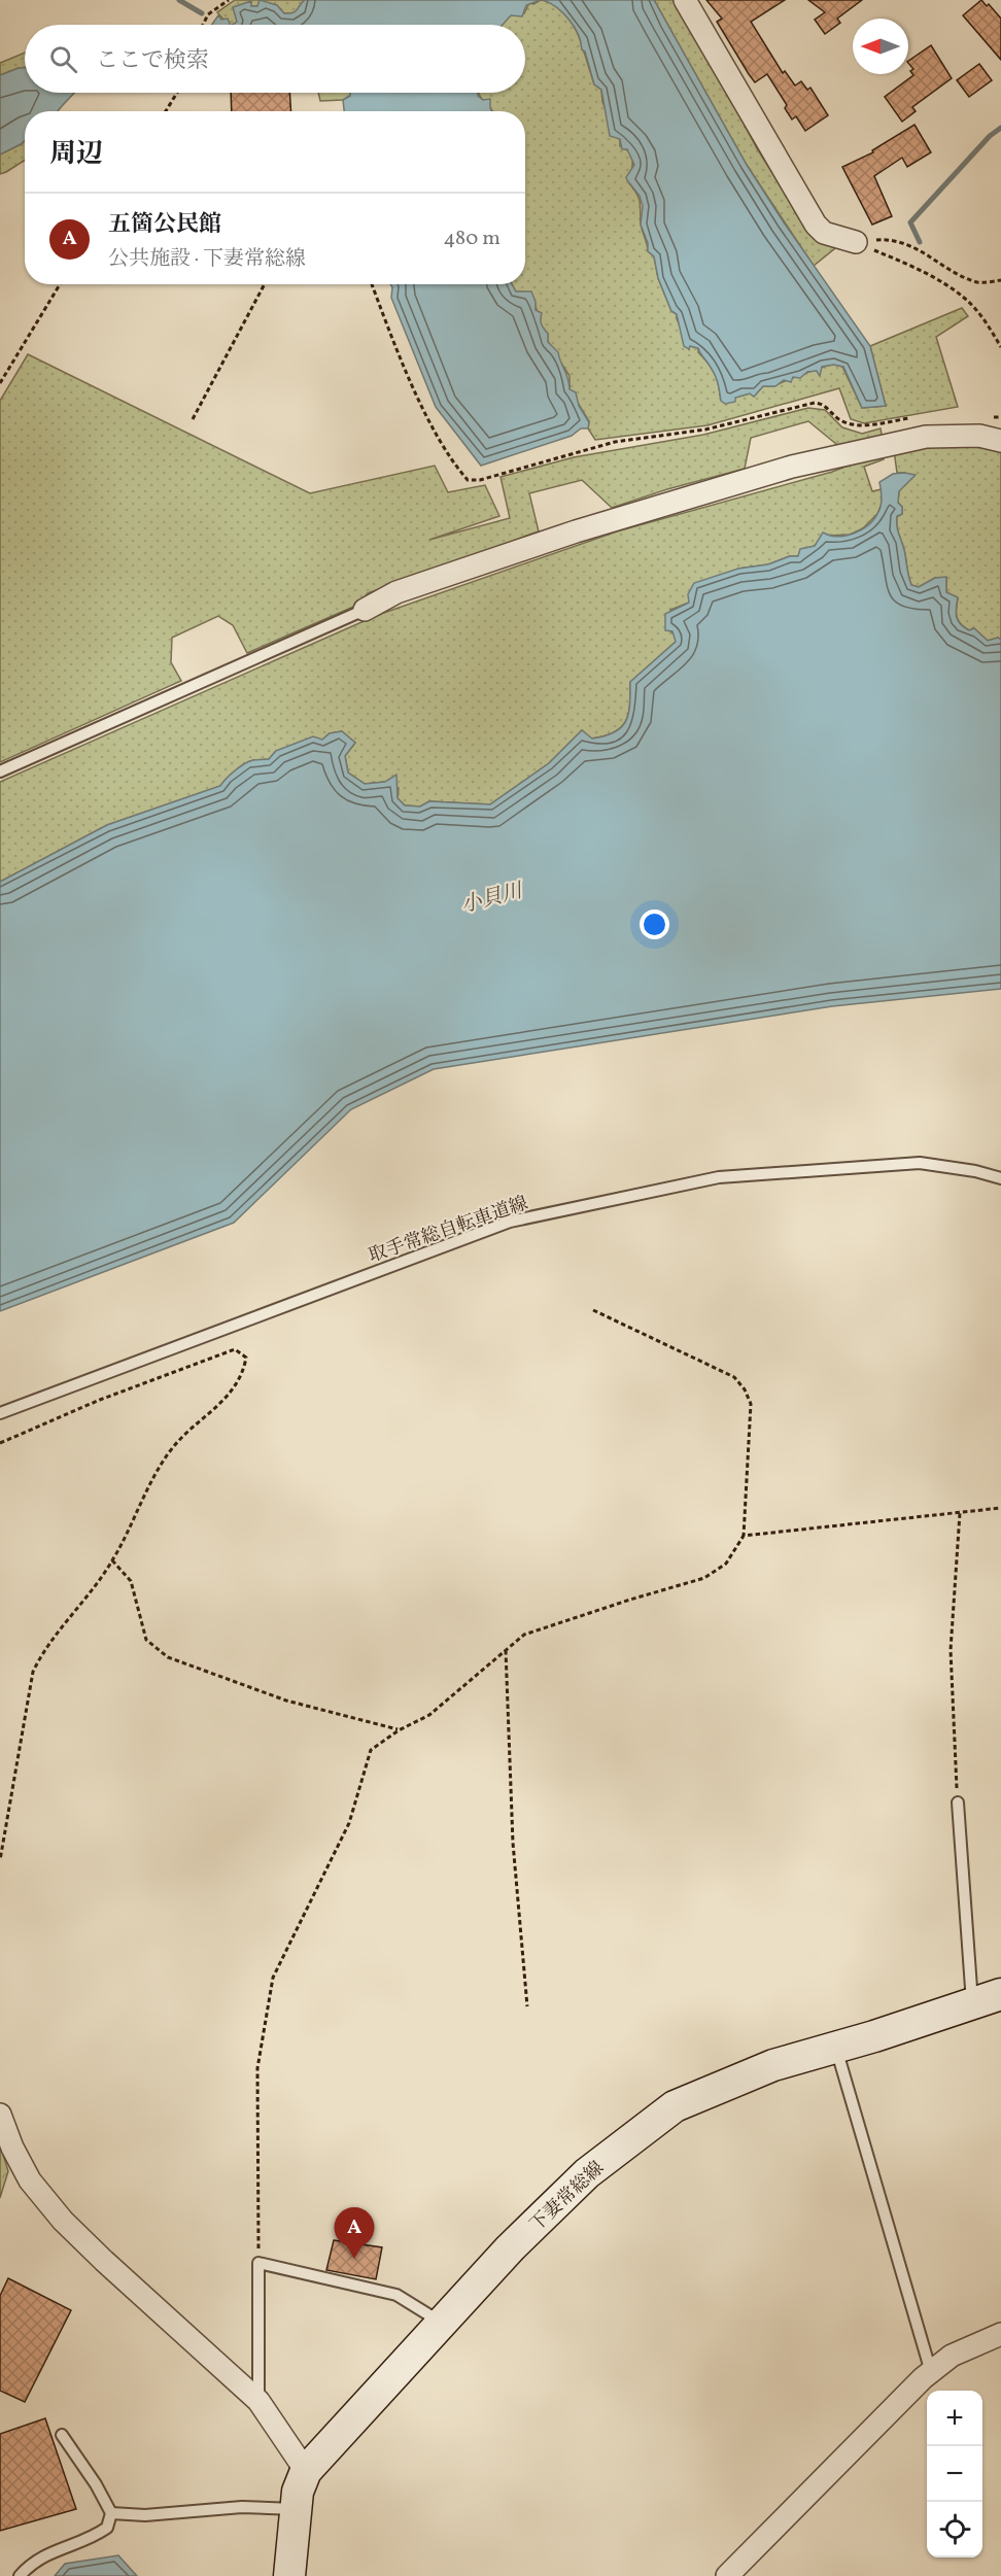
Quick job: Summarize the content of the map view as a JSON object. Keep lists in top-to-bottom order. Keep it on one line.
{"streets":{"main road":["下妻常総線"],"lane":["取手常総自転車道線"]},"water":["小貝川"],"north":"left","page":{"search":"ここで検索","heading":"周辺","list":[{"mark":"A","name":"五箇公民館","note":"公共施設 · 下妻常総線","value":"480 m"}],"pins":"A","map_buttons":["+","−"]}}
